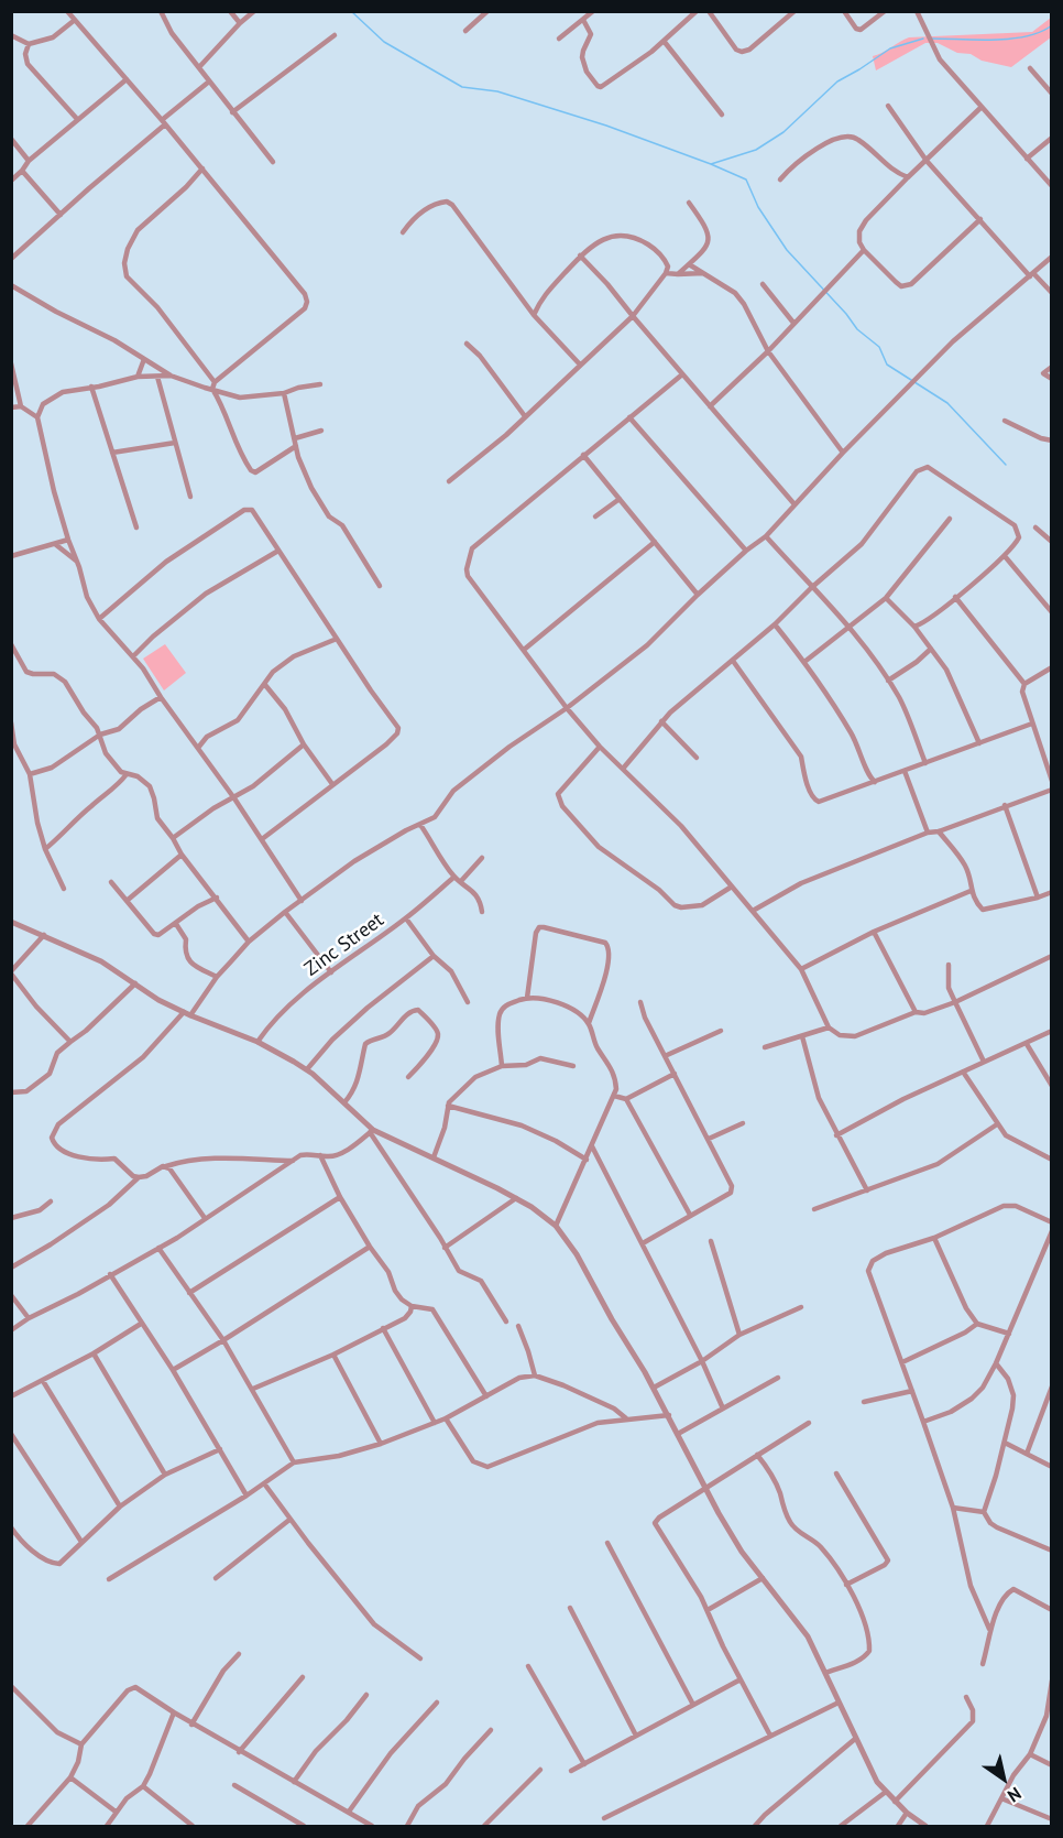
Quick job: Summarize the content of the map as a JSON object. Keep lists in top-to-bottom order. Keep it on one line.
{"streets":{"street":["Zinc Street"]},"north":"bottom right"}
